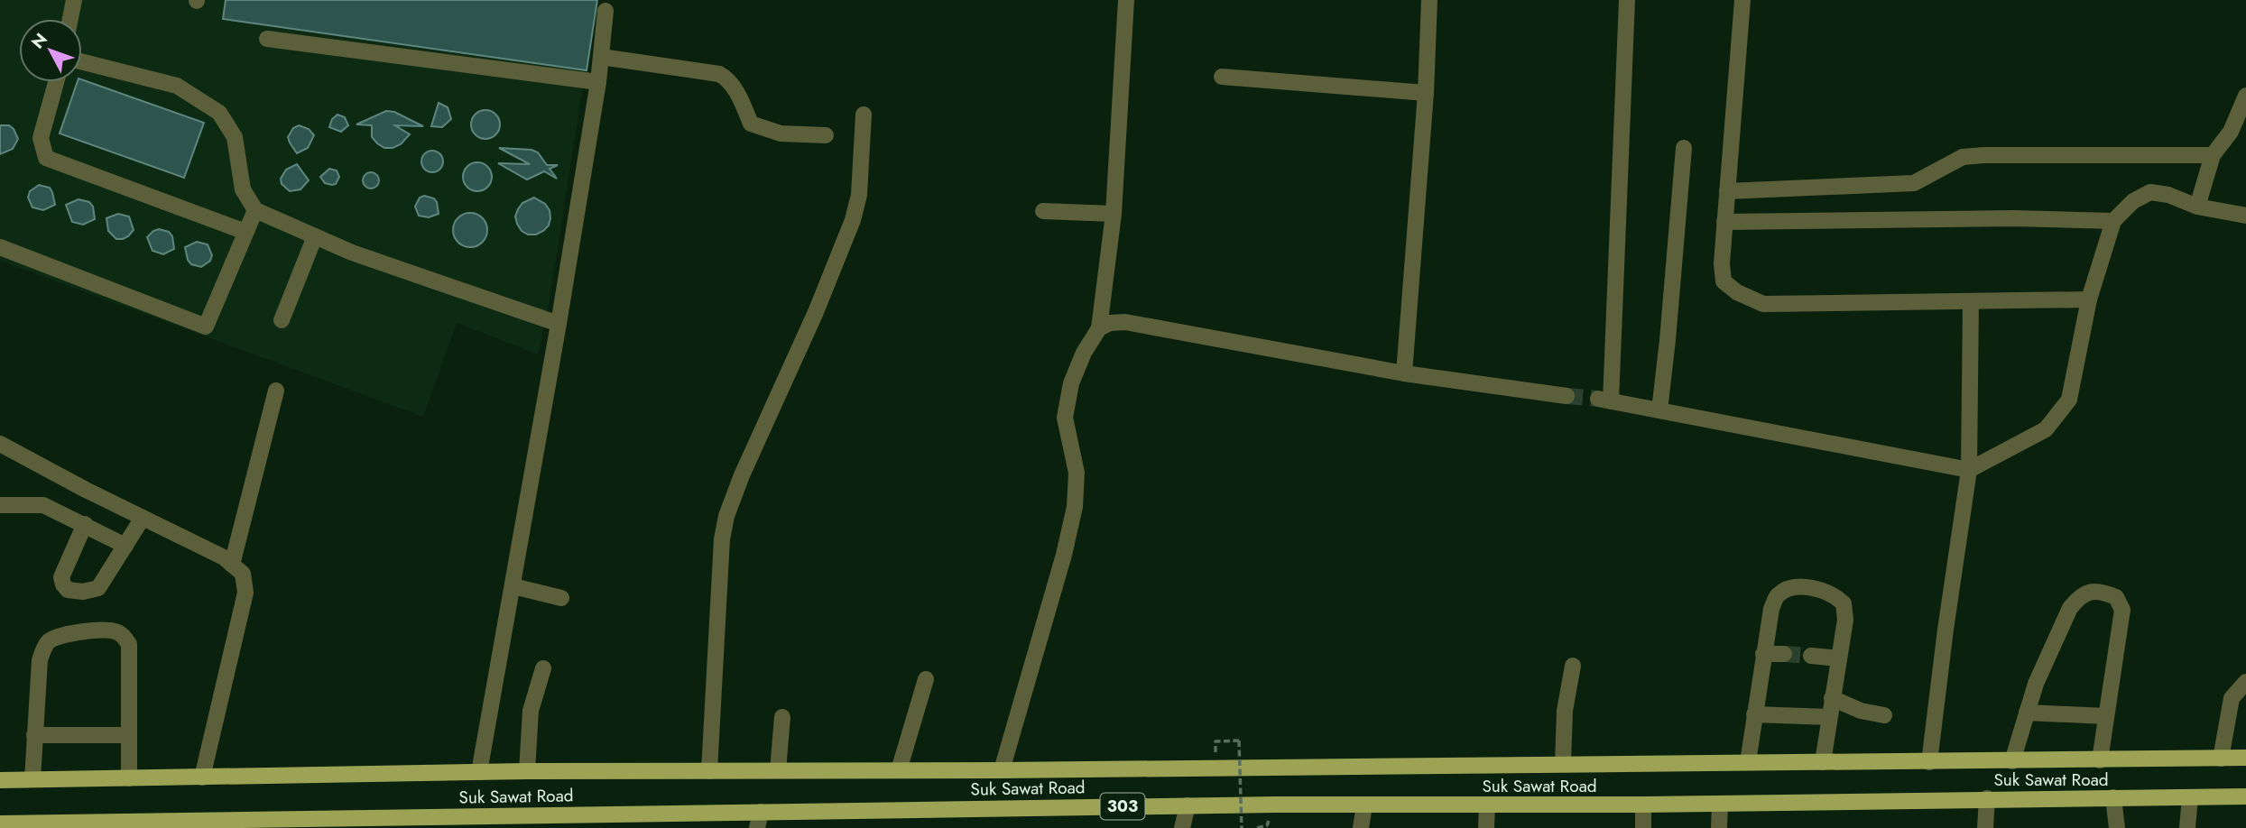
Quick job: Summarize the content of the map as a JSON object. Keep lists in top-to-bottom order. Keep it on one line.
{"streets":{"main road":["Suk Sawat Road","303"]},"north":"top left"}
